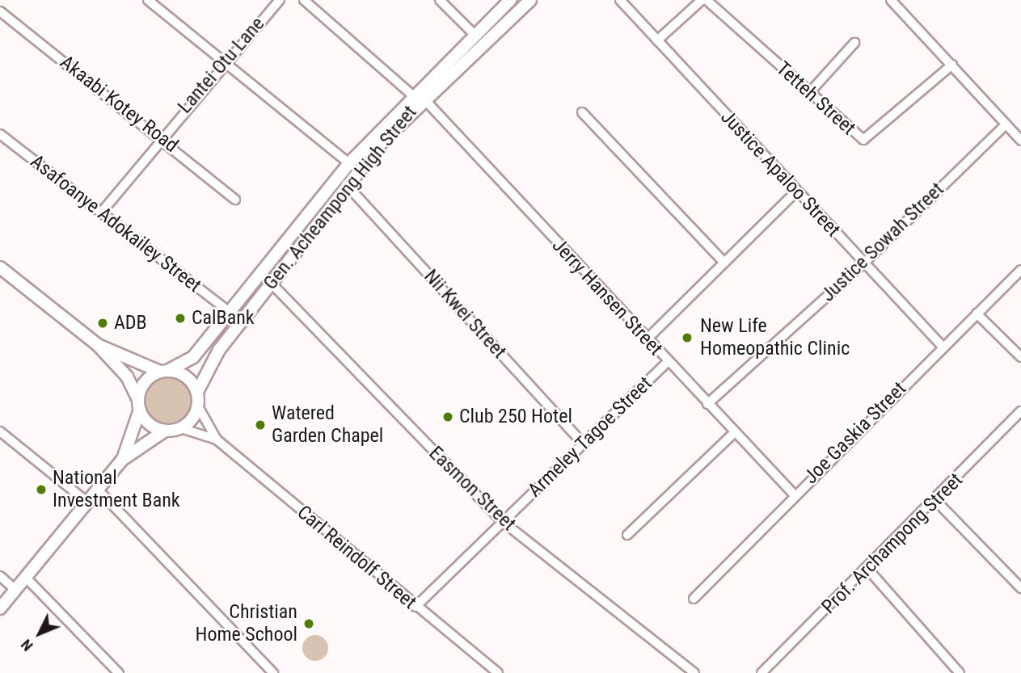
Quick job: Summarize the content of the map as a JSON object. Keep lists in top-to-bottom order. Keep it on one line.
{"streets":{"main road":["Gen. Acheampong High Street"],"street":["Lantei Otu Lane","Tetteh Street","Akaabi Kotey Road","Justice Apaloo Street","Asafoanye Adokailey Street","Justice Sowah Street","Jerry Hansen Street","Nii Kwei Street","Joe Gaskia Street","Armeley Tagoe Street","Easmon Street","Prof. Archampong Street","Carl Reindolf Street"]},"crossings":[["Lantei Otu Lane","Akaabi Kotey Road"],["Lantei Otu Lane","Asafoanye Adokailey Street"],["Justice Apaloo Street","Justice Sowah Street"],["Justice Apaloo Street","Joe Gaskia Street"],["Gen. Acheampong High Street","Asafoanye Adokailey Street"],["Gen. Acheampong High Street","Jerry Hansen Street"],["Gen. Acheampong High Street","Nii Kwei Street"],["Gen. Acheampong High Street","Easmon Street"],["Gen. Acheampong High Street","Carl Reindolf Street"],["Justice Sowah Street","Jerry Hansen Street"],["Jerry Hansen Street","Joe Gaskia Street"],["Jerry Hansen Street","Armeley Tagoe Street"],["Nii Kwei Street","Armeley Tagoe Street"],["Armeley Tagoe Street","Easmon Street"],["Armeley Tagoe Street","Carl Reindolf Street"]],"places":["CalBank","ADB","New Life Homeopathic Clinic","Club 250 Hotel","Watered Garden Chapel","National Investment Bank","Christian Home School"],"north":"bottom left"}
